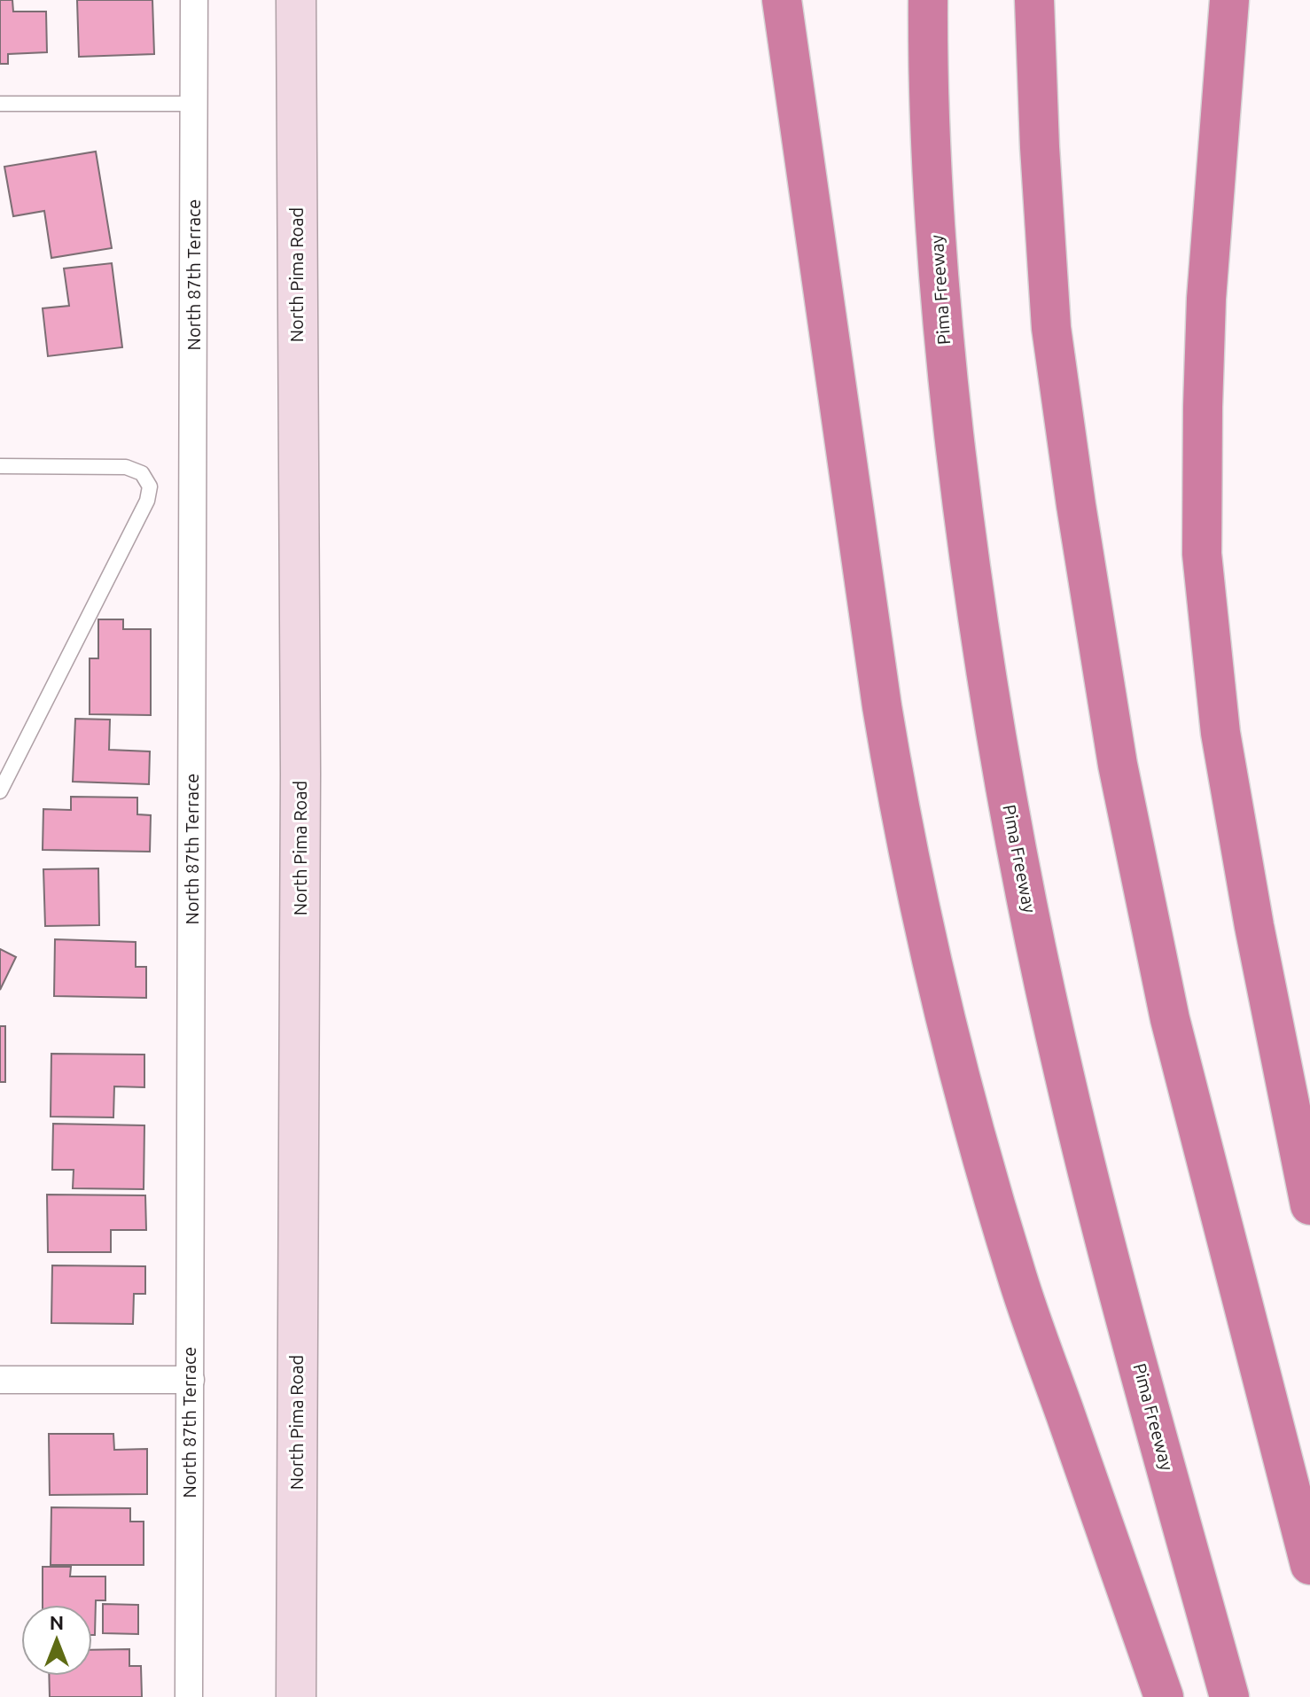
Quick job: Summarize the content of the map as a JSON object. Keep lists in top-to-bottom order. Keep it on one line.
{"streets":{"highway":["Pima Freeway"],"main road":["North Pima Road"],"street":["North 87th Terrace"]},"north":"top"}
